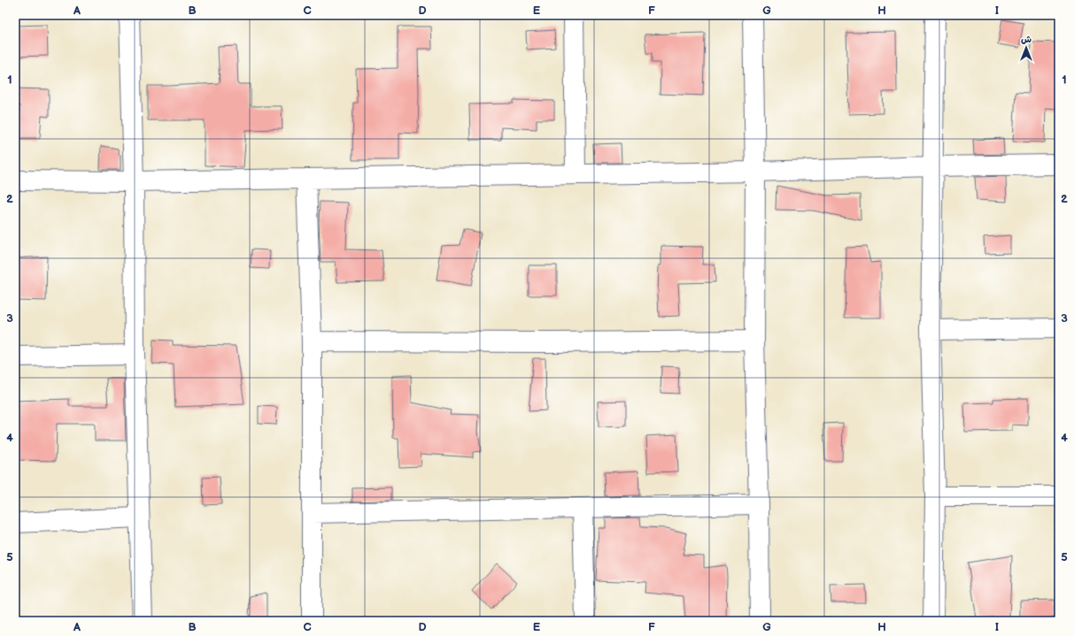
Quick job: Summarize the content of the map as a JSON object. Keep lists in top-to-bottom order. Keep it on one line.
{"north":"top","grid":{"columns":["A","B","C","D","E","F","G","H","I"],"rows":["1","2","3","4","5"]}}
